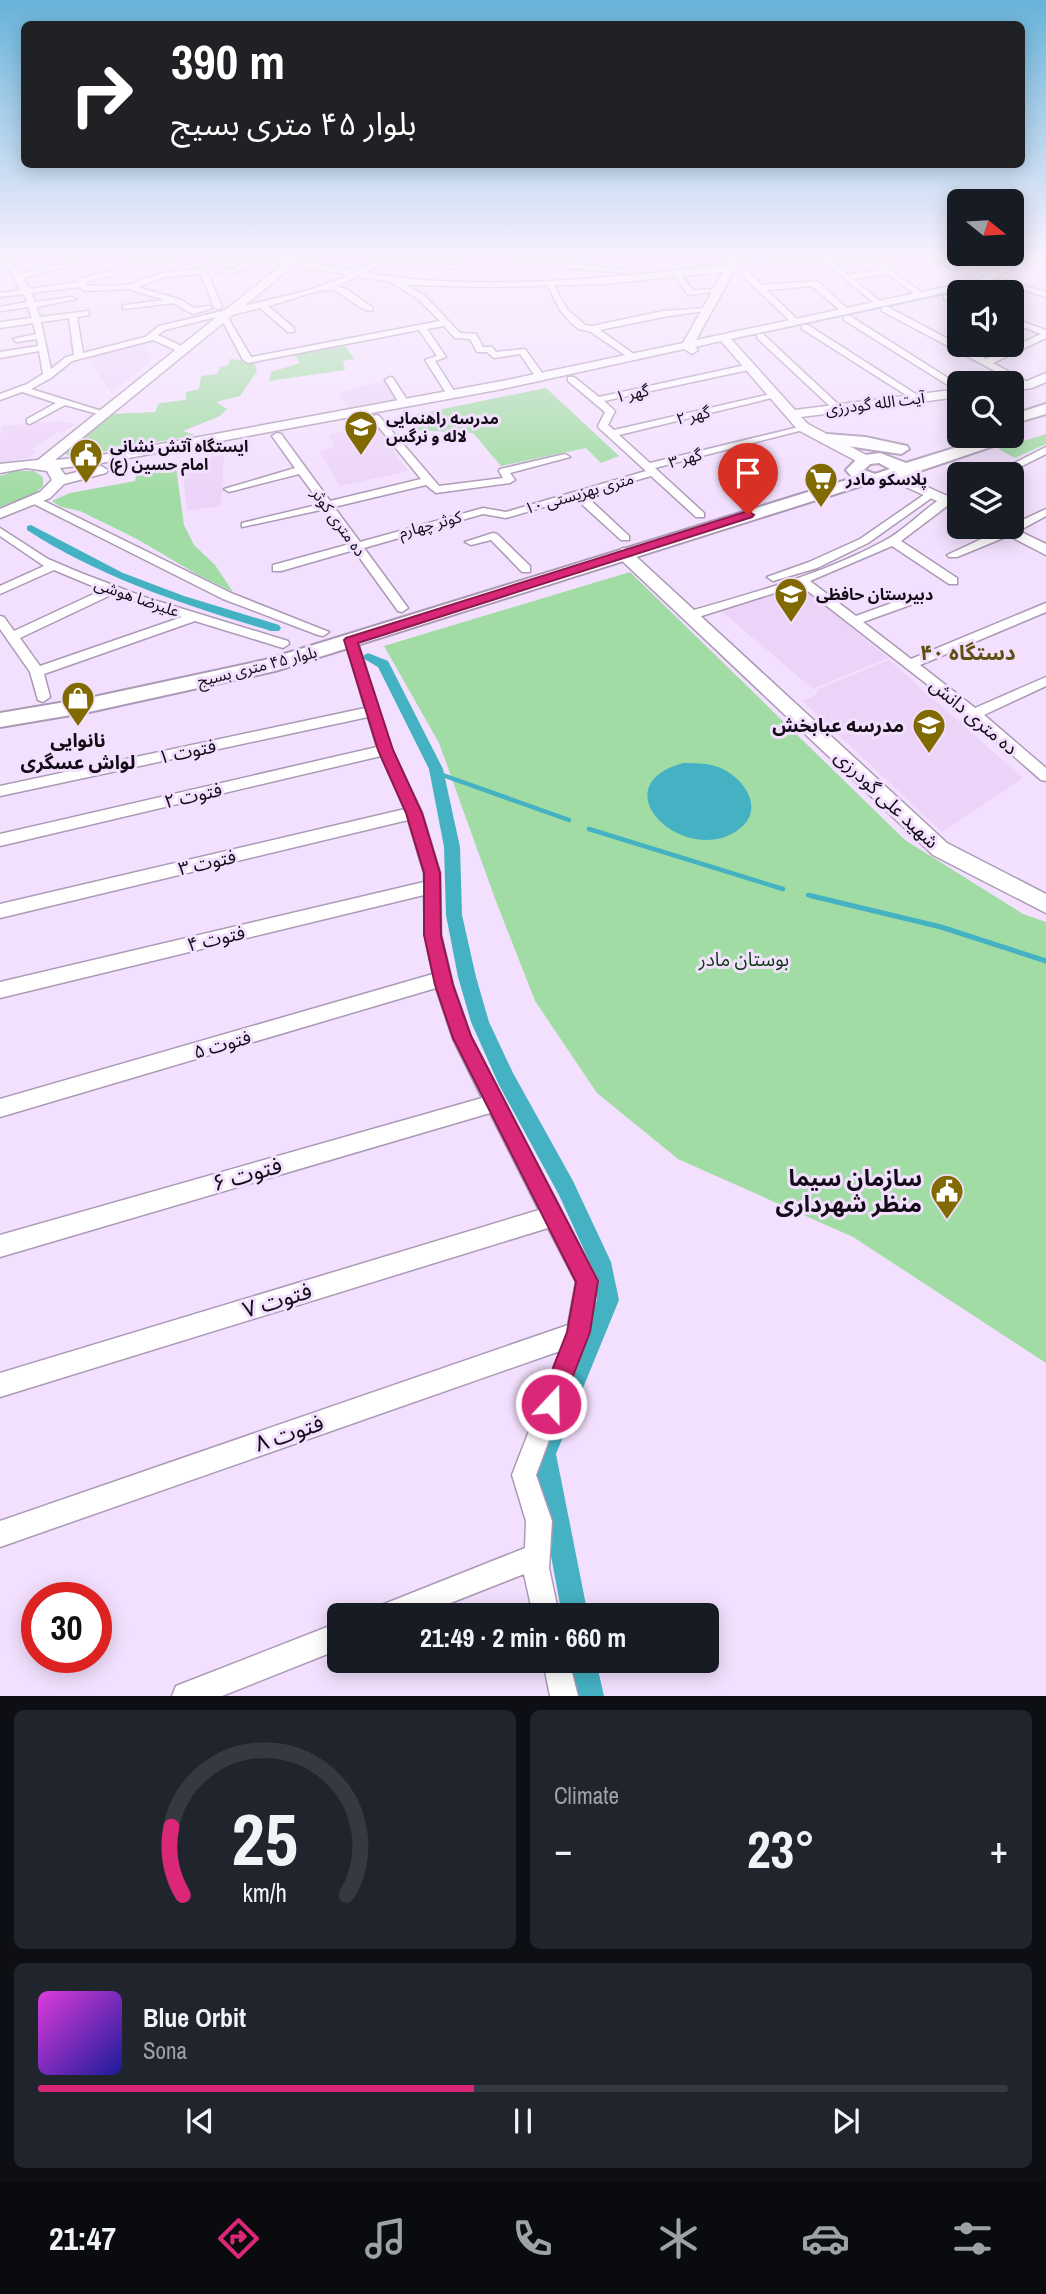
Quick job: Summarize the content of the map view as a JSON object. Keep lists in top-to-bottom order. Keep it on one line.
{"streets":{"main road":["بلوار ۴۵ متری بسیج"],"street":["گهر ۱","آیت الله گودرزی","گهر ۲","گهر ۳","۱۰ متری بهزیستی","ده متری کوثر","کوثر چهارم","علیرضا هوشی","ده متری دانش","فتوت ۱","فتوت ۲","شهید علی گودرزی","فتوت ۳","فتوت ۴","فتوت ۵","فتوت ۶","فتوت ۷","فتوت ۸"]},"crossings":[["گهر ۲","۱۰ متری بهزیستی"],["گهر ۳","۱۰ متری بهزیستی"],["۱۰ متری بهزیستی","کوثر چهارم"],["۱۰ متری بهزیستی","بلوار ۴۵ متری بسیج"],["ده متری کوثر","کوثر چهارم"],["ده متری کوثر","بلوار ۴۵ متری بسیج"],["علیرضا هوشی","بلوار ۴۵ متری بسیج"],["بلوار ۴۵ متری بسیج","شهید علی گودرزی"]],"districts":["۴۰ دستگاه"],"parks":["بوستان مادر"],"places":{"school or university":["مدرسه راهنمایی لاله و نرگس","دبیرستان حافظی","مدرسه عبابخش"],"public building":["ایستگاه آتش نشانی امام حسین (ع)","سازمان سیما منظر شهرداری"],"supermarket":["پلاسکو مادر"],"shop":["نانوایی لواش عسگری"]},"north":"right","page":{"turn":["390 m","بلوار ۴۵ متری بسیج"],"limit":"30","trip":"21:49 · 2 min · 660 m","tile":"Climate","heat":["−","23°","+"],"song":["Blue Orbit","Sona"],"tabs":"21:47","gauge":["25","km/h"]}}
